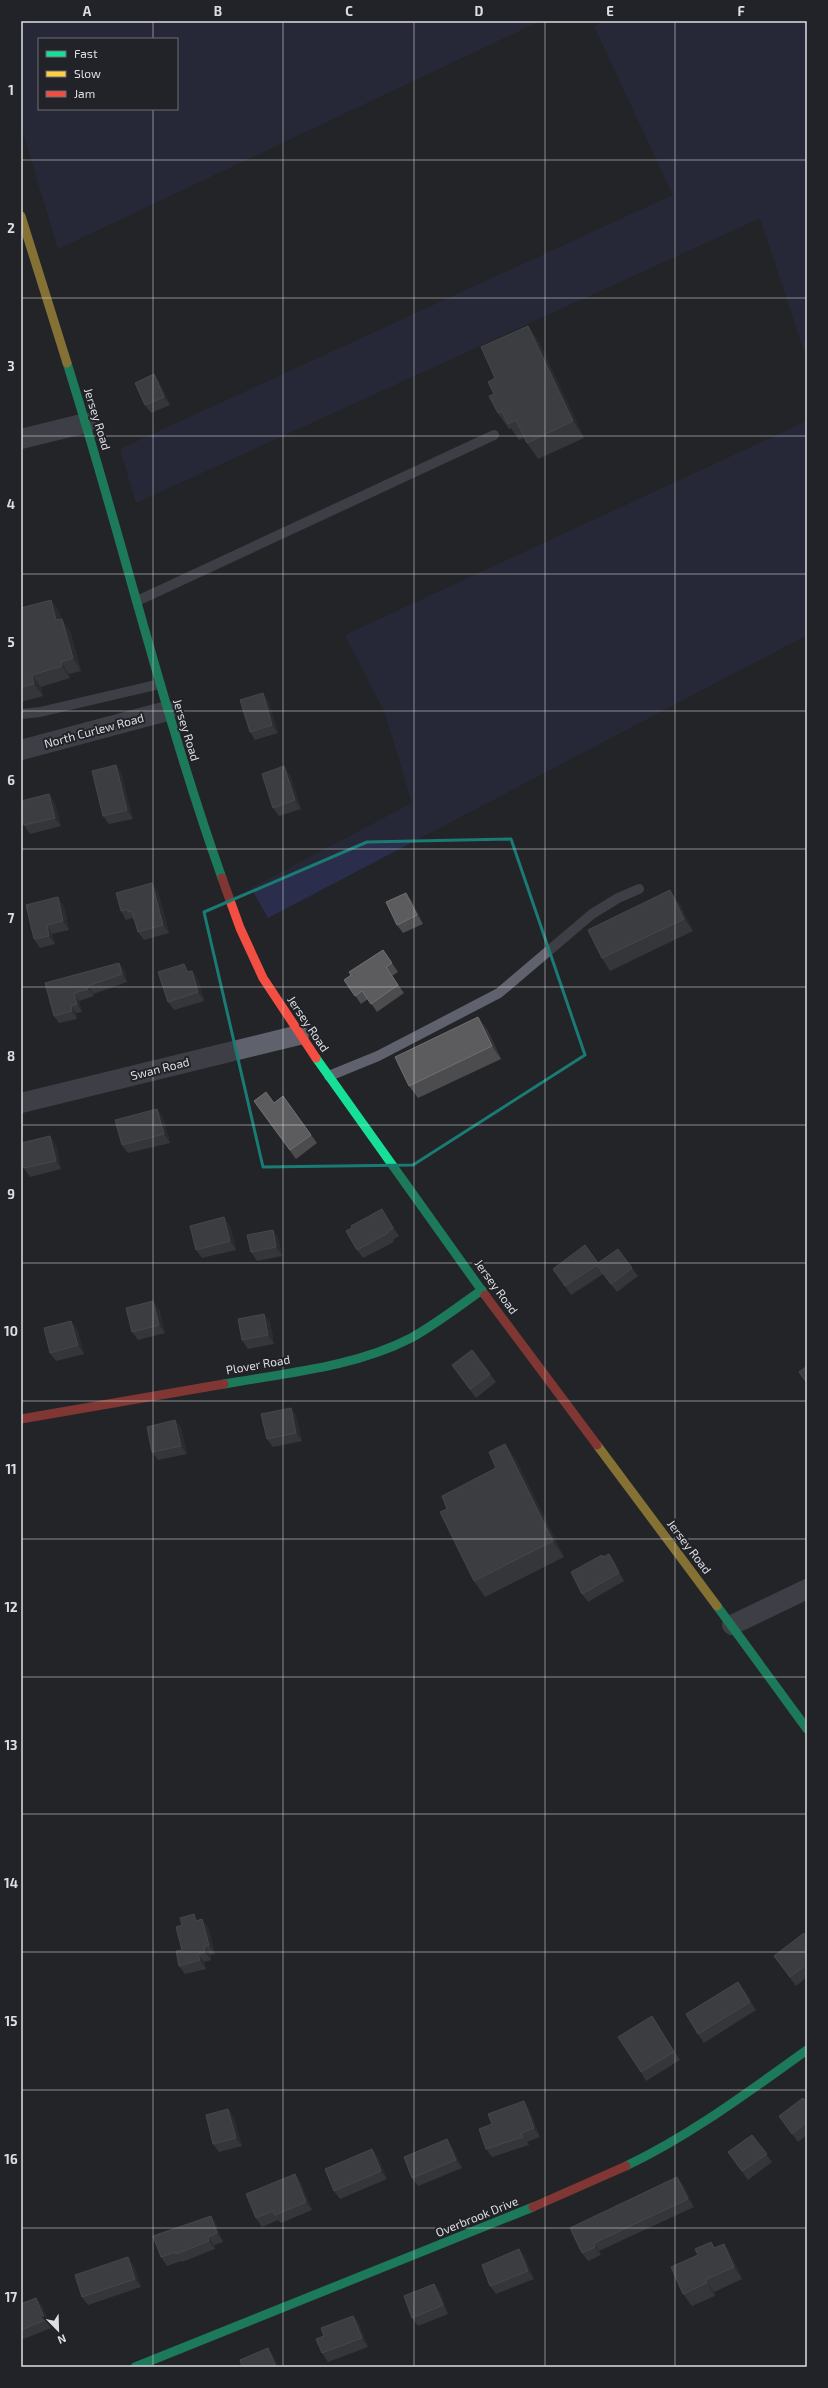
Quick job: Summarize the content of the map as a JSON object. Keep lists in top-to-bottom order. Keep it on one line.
{"streets":{"street":["Jersey Road","North Curlew Road","Swan Road","Plover Road","Overbrook Drive"]},"crossings":[["Jersey Road","North Curlew Road"],["Jersey Road","Swan Road"],["Jersey Road","Plover Road"]],"legend":["Fast","Slow","Jam"],"north":"bottom right","grid":{"columns":["A","B","C","D","E","F"],"rows":["1","2","3","4","5","6","7","8","9","10","11","12","13","14","15","16","17"]}}
